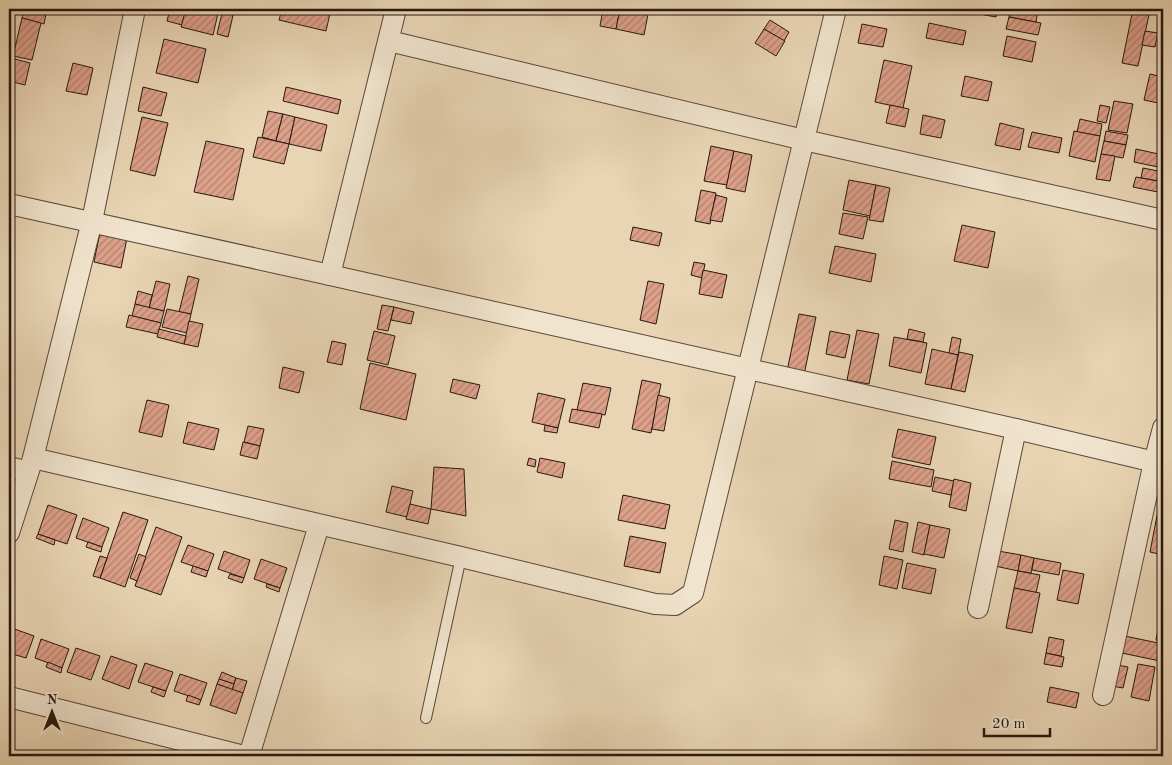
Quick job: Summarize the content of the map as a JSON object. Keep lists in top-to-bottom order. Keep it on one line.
{"scale_bar":"20 m","north":"top"}
